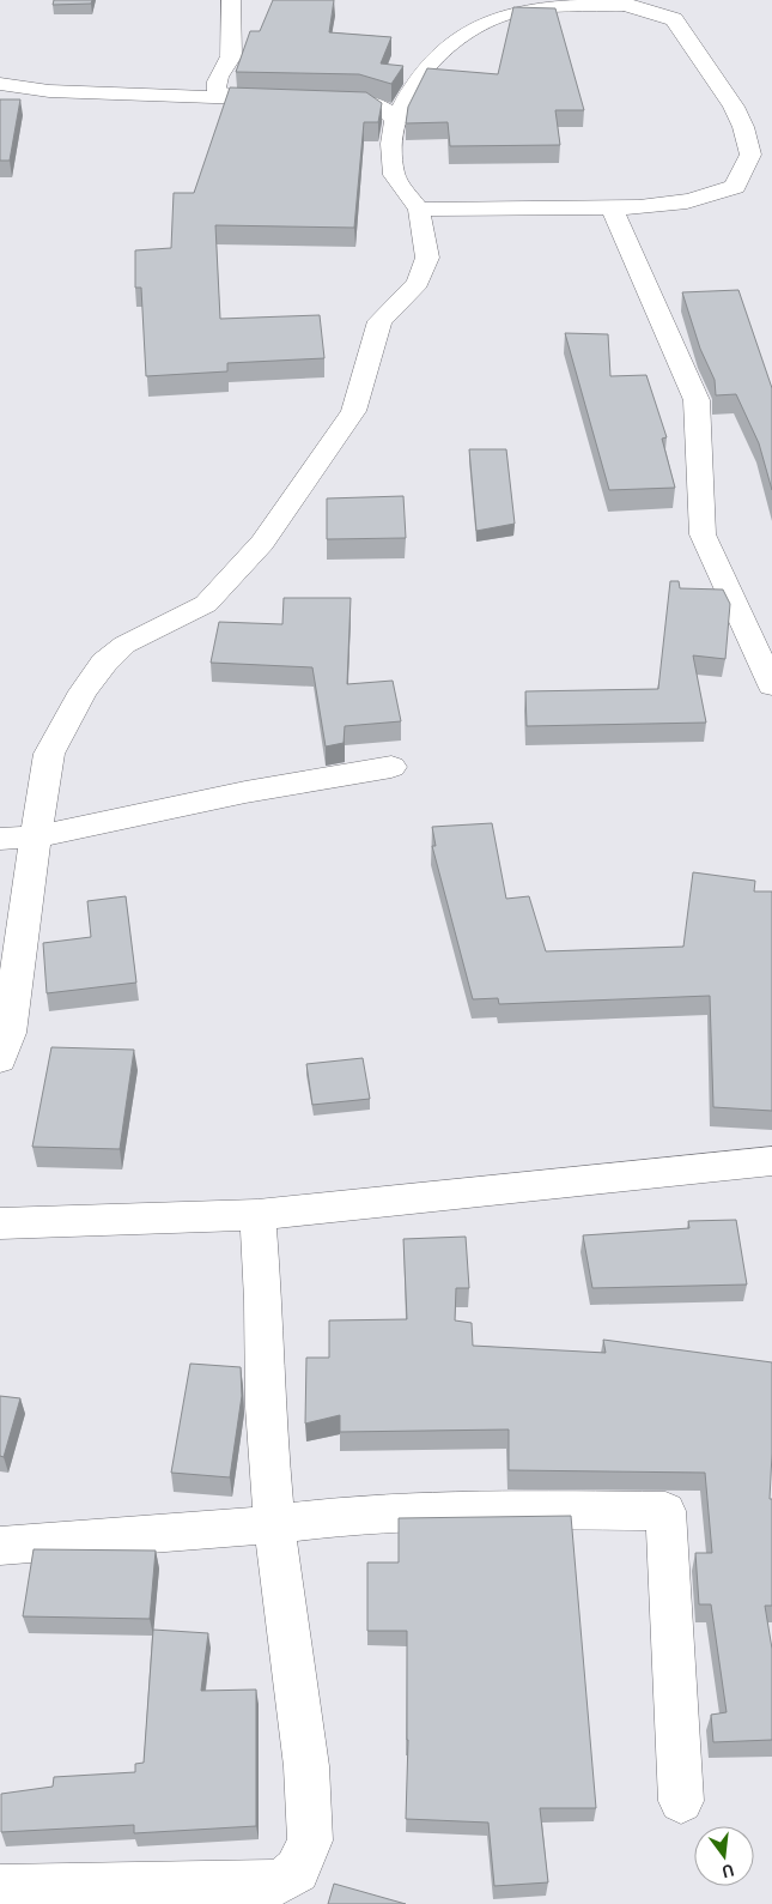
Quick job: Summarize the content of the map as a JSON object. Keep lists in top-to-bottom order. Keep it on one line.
{"north":"bottom"}
